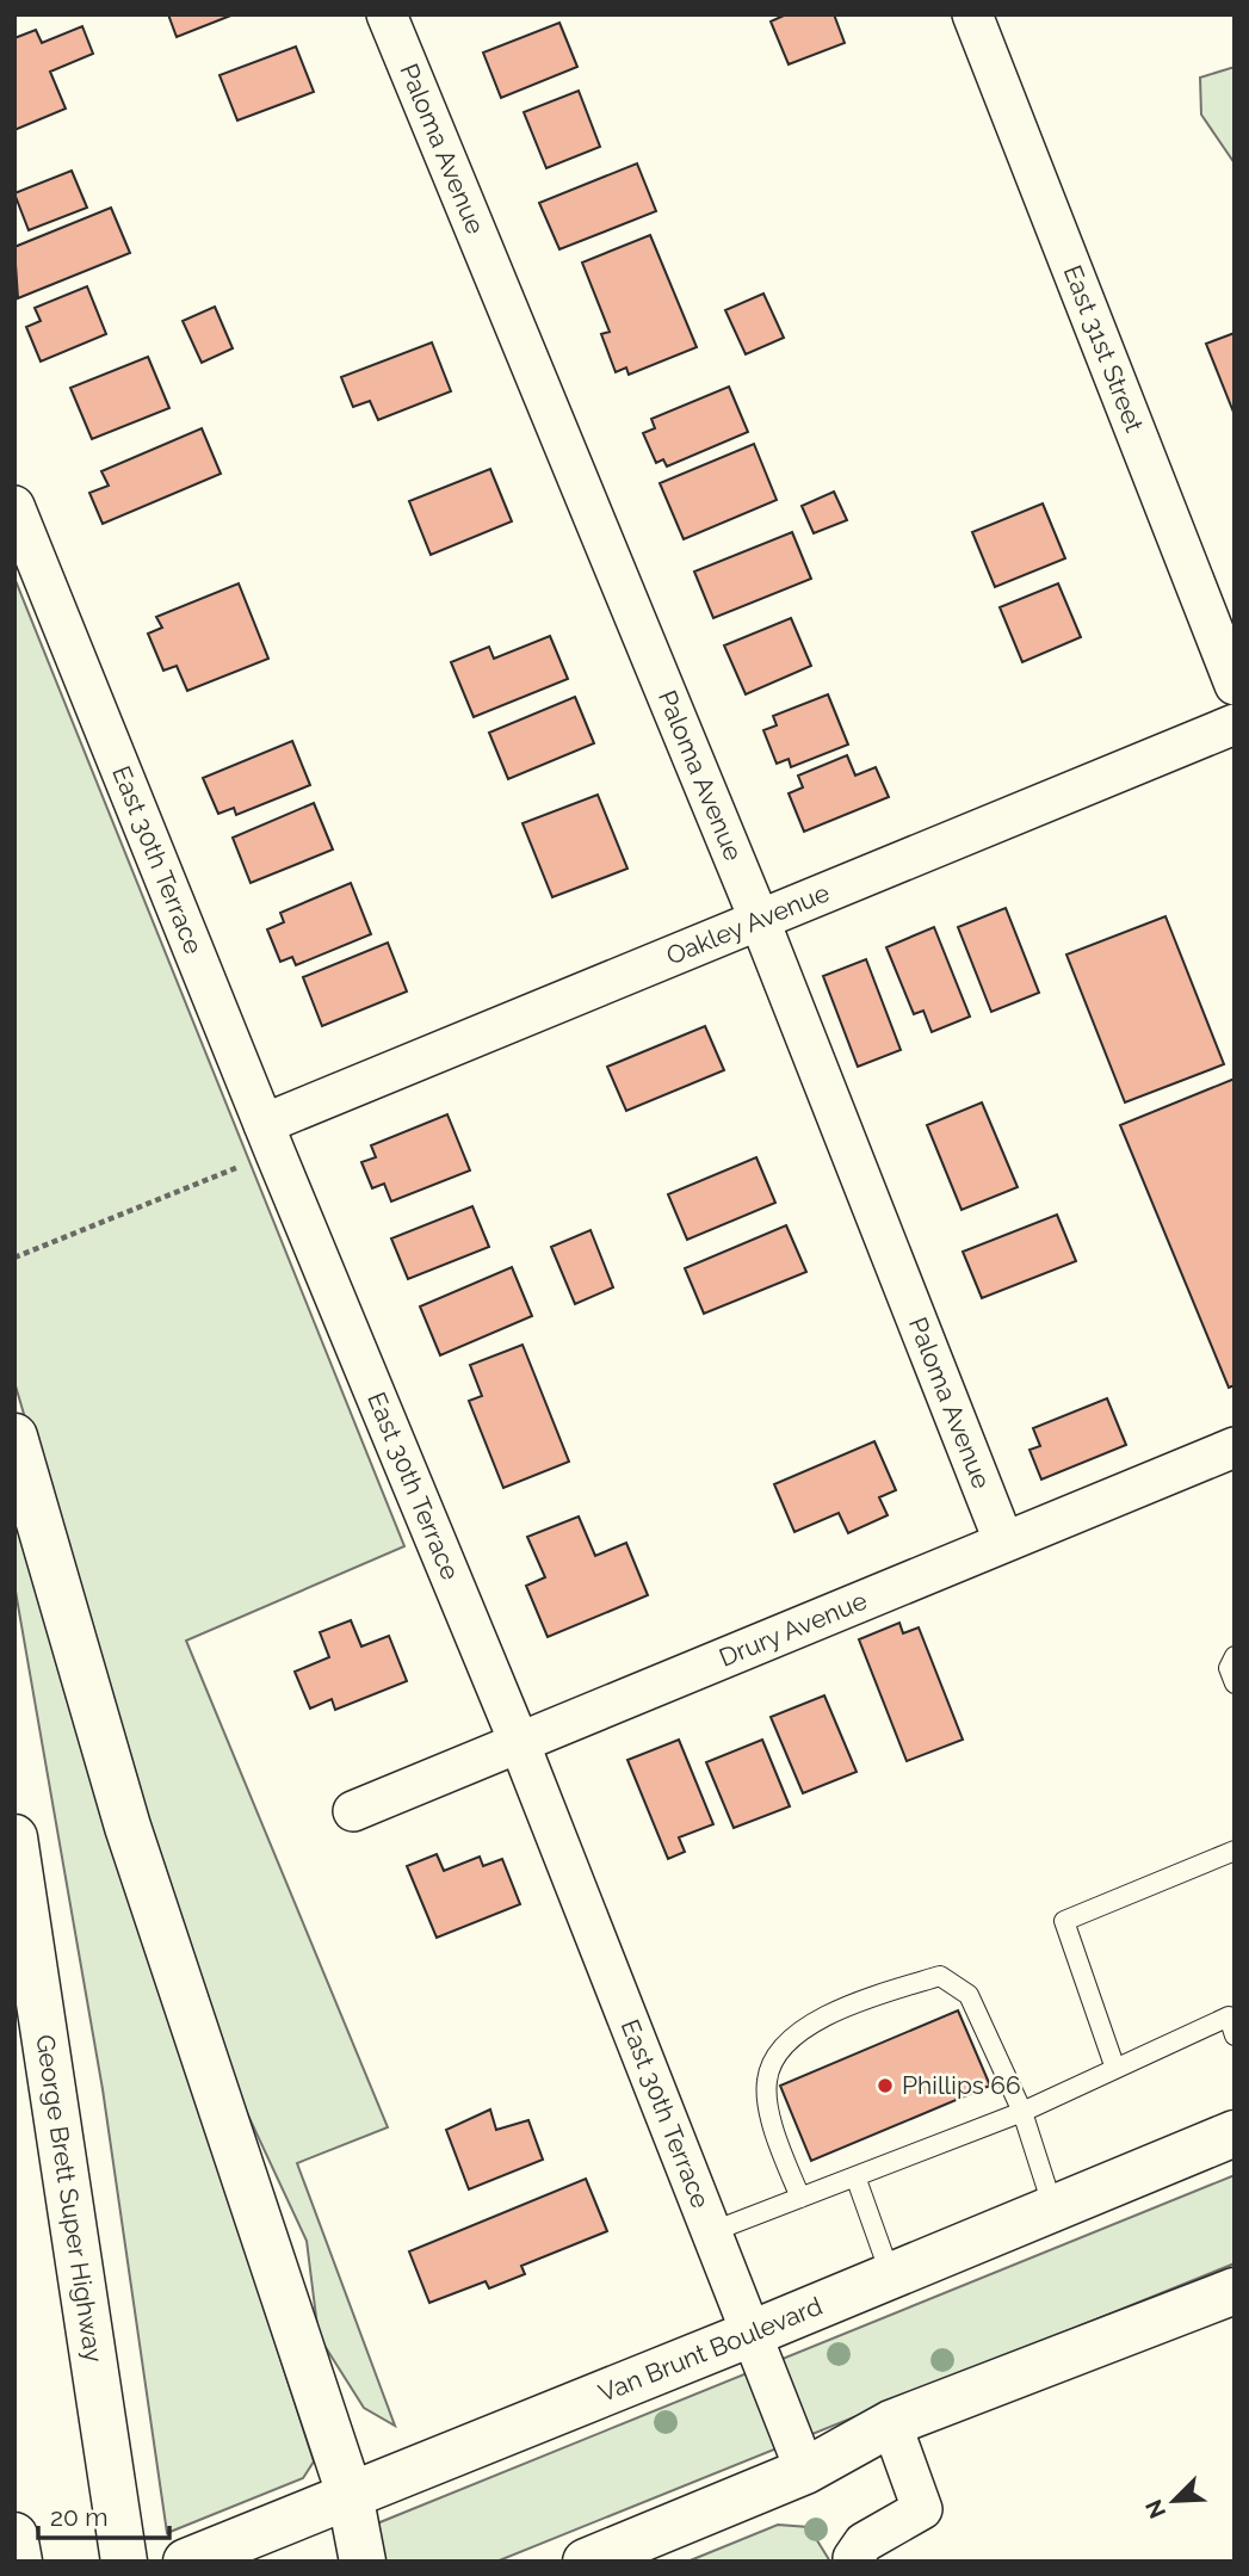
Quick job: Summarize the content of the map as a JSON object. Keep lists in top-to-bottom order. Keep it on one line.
{"streets":{"main road":["George Brett Super Highway","Van Brunt Boulevard"],"street":["Paloma Avenue","East 31st Street","East 30th Terrace","Oakley Avenue","Drury Avenue"]},"crossings":[["Paloma Avenue","Oakley Avenue"],["Paloma Avenue","Drury Avenue"],["East 30th Terrace","Oakley Avenue"],["East 30th Terrace","Drury Avenue"],["East 30th Terrace","Van Brunt Boulevard"]],"places":["Phillips 66"],"scale_bar":"20 m","north":"bottom left"}
